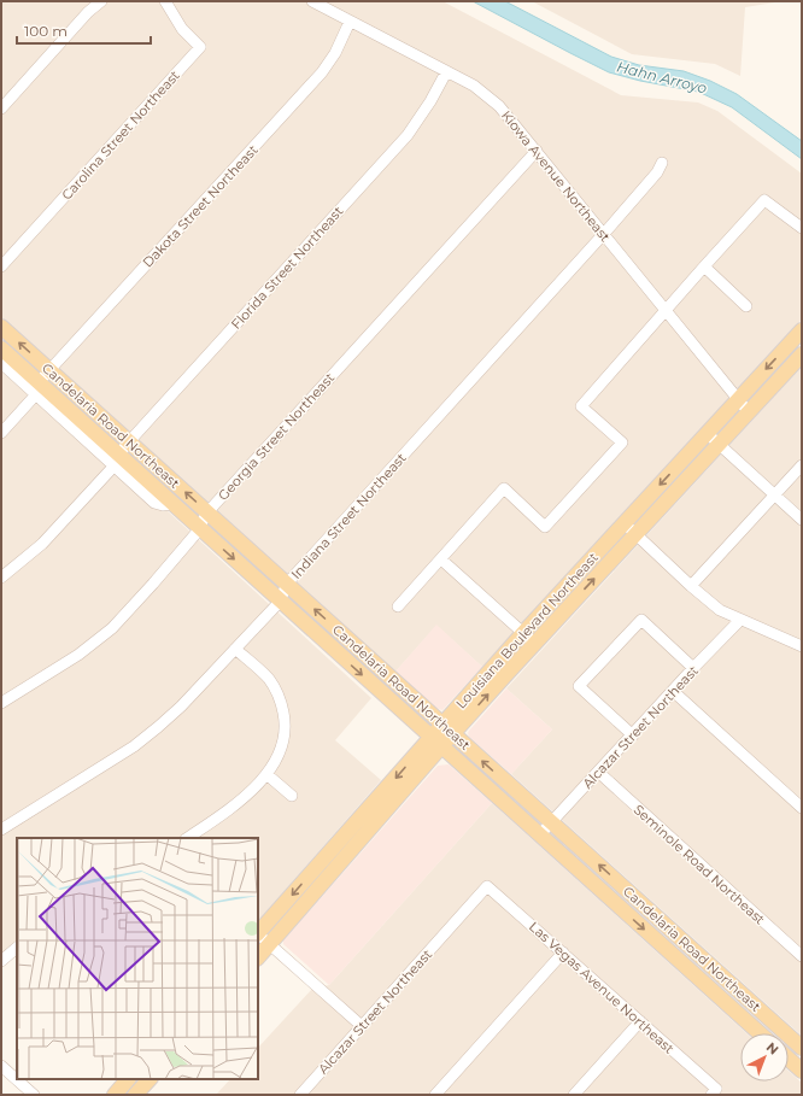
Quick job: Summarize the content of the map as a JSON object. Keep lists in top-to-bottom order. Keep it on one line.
{"streets":{"main road":["Candelaria Road Northeast","Louisiana Boulevard Northeast"],"street":["Carolina Street Northeast","Kiowa Avenue Northeast","Dakota Street Northeast","Florida Street Northeast","Georgia Street Northeast","Indiana Street Northeast","Alcazar Street Northeast","Seminole Road Northeast","Las Vegas Avenue Northeast"]},"crossings":[["Kiowa Avenue Northeast","Dakota Street Northeast"],["Kiowa Avenue Northeast","Florida Street Northeast"],["Kiowa Avenue Northeast","Georgia Street Northeast"],["Kiowa Avenue Northeast","Indiana Street Northeast"],["Kiowa Avenue Northeast","Louisiana Boulevard Northeast"],["Dakota Street Northeast","Candelaria Road Northeast"],["Florida Street Northeast","Candelaria Road Northeast"],["Candelaria Road Northeast","Georgia Street Northeast"],["Candelaria Road Northeast","Indiana Street Northeast"],["Candelaria Road Northeast","Louisiana Boulevard Northeast"],["Candelaria Road Northeast","Alcazar Street Northeast"],["Alcazar Street Northeast","Seminole Road Northeast"],["Alcazar Street Northeast","Las Vegas Avenue Northeast"]],"water":["Hahn Arroyo"],"scale_bar":"100 m","north":"top right"}
